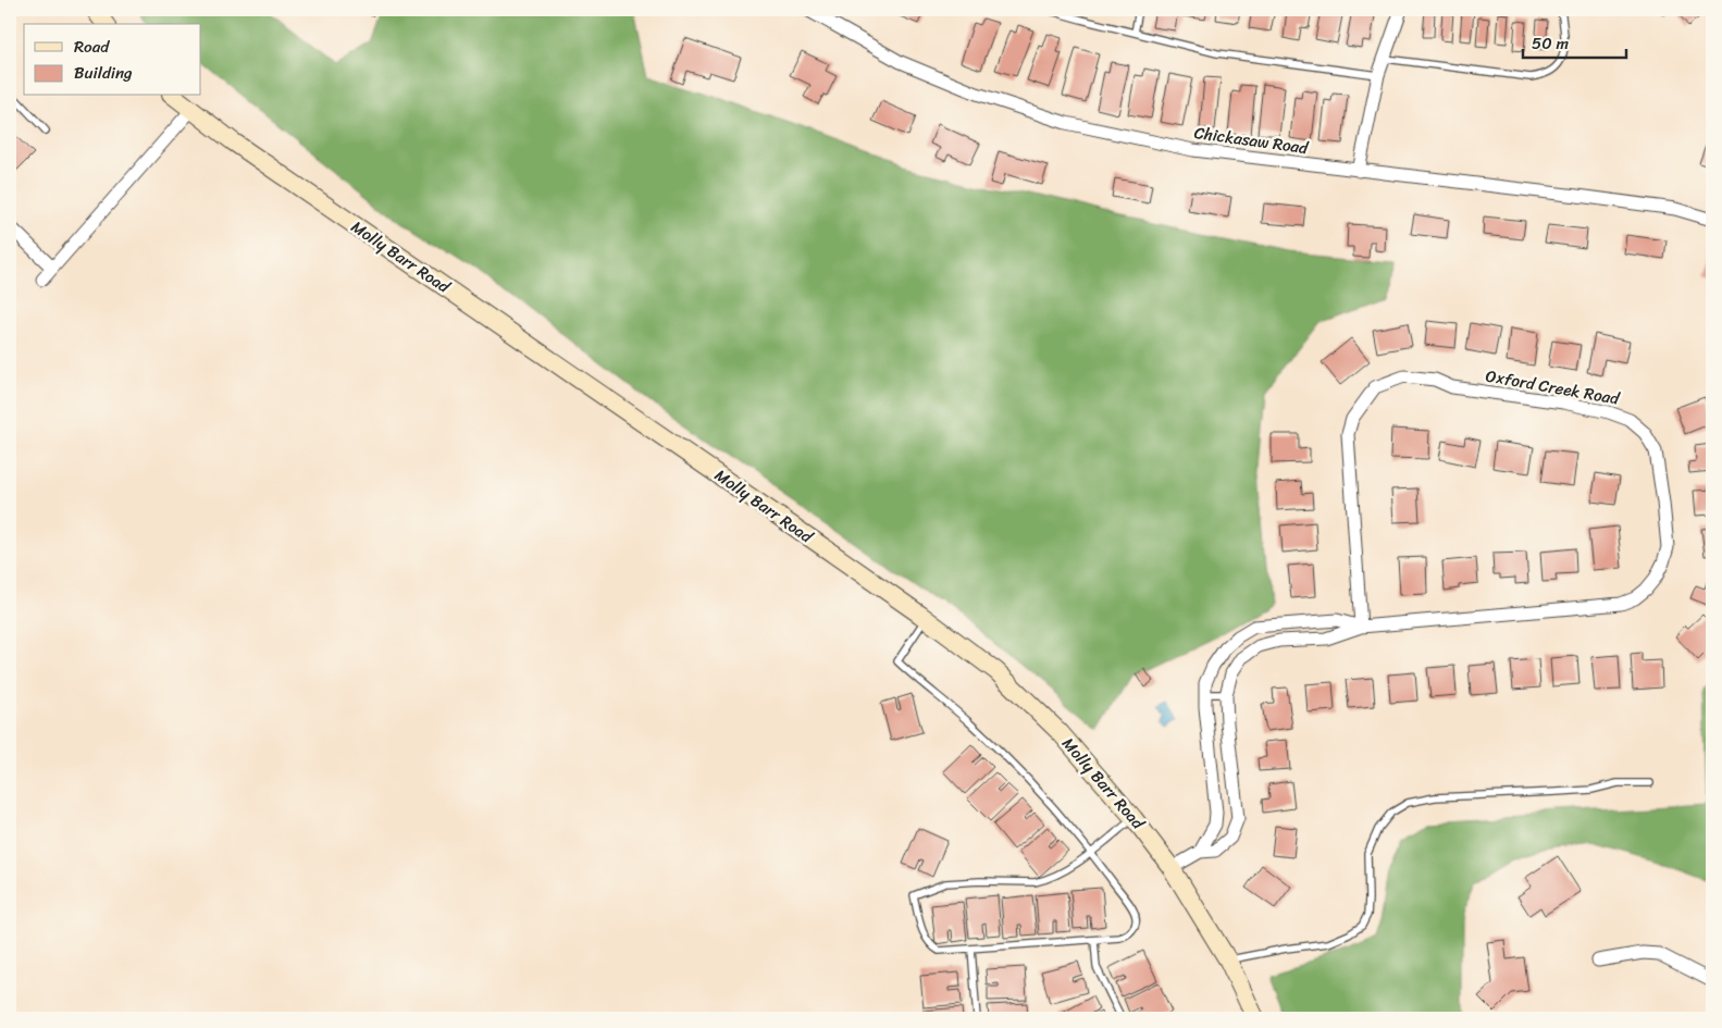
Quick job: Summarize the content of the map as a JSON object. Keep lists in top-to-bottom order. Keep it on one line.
{"streets":{"main road":["Molly Barr Road"],"street":["Chickasaw Road","Oxford Creek Road"]},"crossings":[["Molly Barr Road","Oxford Creek Road"]],"legend":["Road","Building"],"scale_bar":"50 m"}
